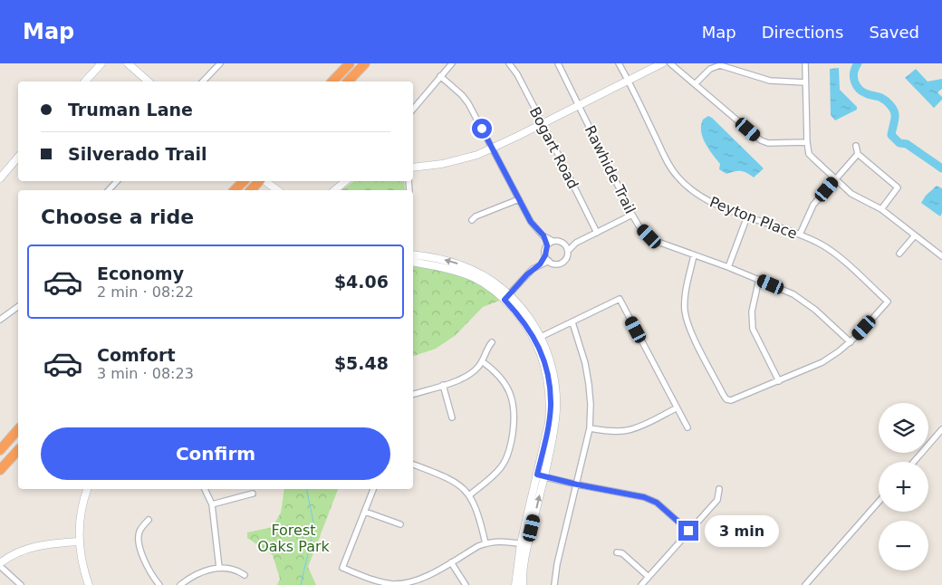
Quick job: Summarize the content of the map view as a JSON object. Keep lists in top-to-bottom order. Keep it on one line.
{"streets":{"street":["Bogart Road","Rawhide Trail","Peyton Place"]},"crossings":[["Rawhide Trail","Peyton Place"]],"parks":["Forest Oaks Park"],"page":{"header":"Map","nav":["Map","Directions","Saved"],"banner":["Truman Lane","Silverado Trail"],"heading":"Choose a ride","list":[{"name":"Economy","note":"2 min · 08:22","value":"$4.06"},{"name":"Comfort","note":"3 min · 08:23","value":"$5.48"}],"map_buttons":["+","−"],"buttons":"Confirm","bubble":"3 min"}}
